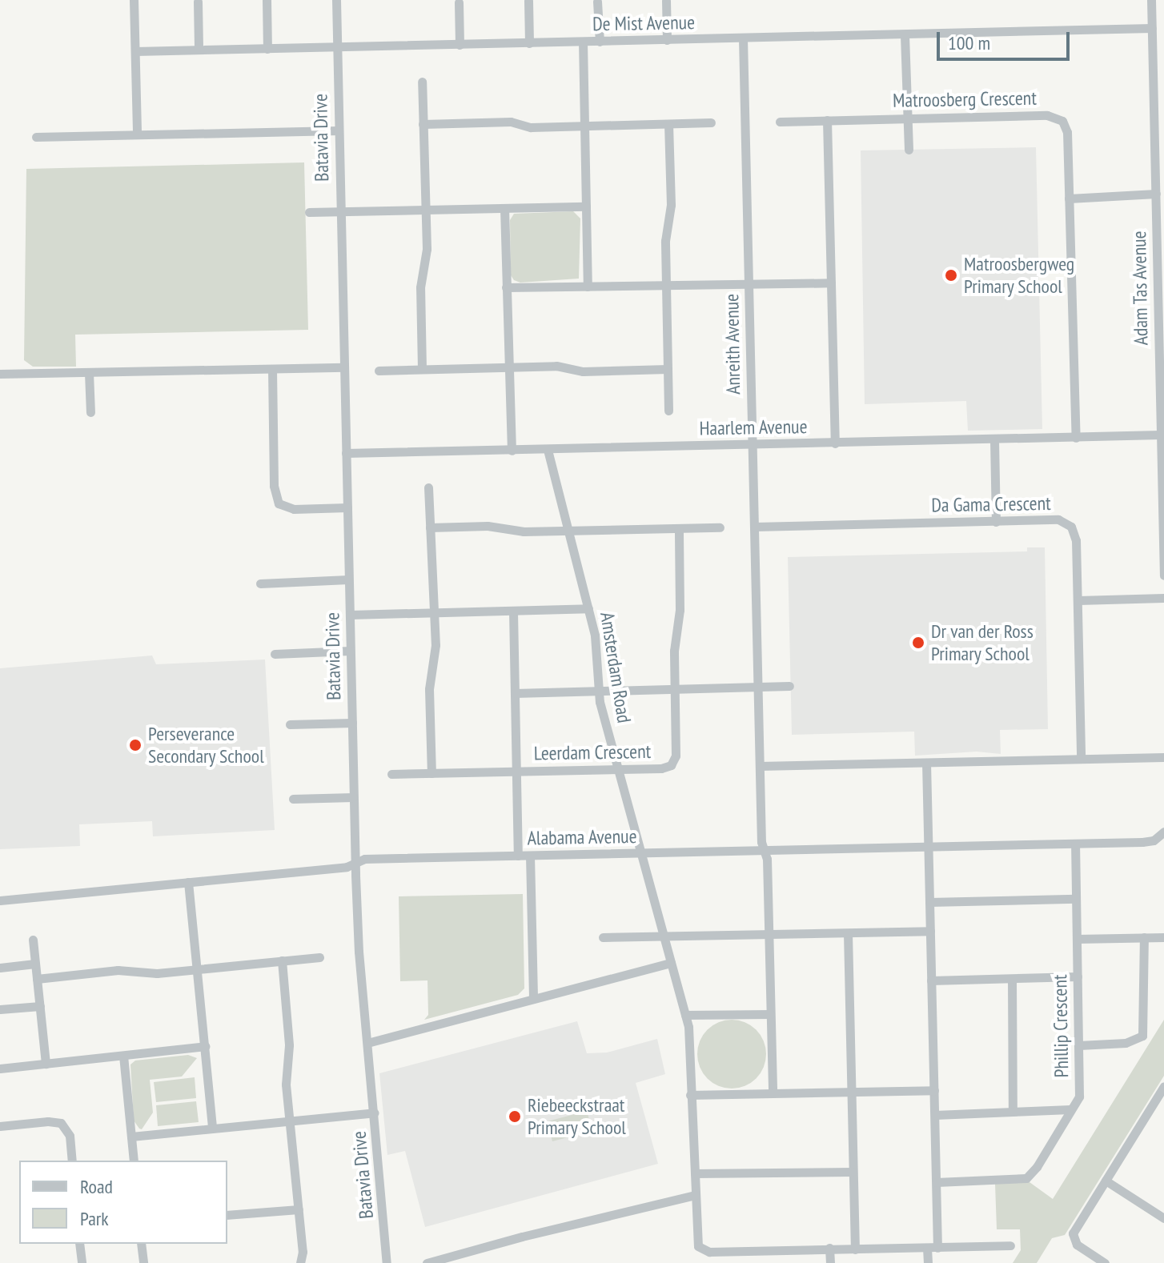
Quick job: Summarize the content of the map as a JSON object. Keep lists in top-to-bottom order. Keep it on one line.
{"streets":{"street":["De Mist Avenue","Matroosberg Crescent","Batavia Drive","Adam Tas Avenue","Anreith Avenue","Haarlem Avenue","Da Gama Crescent","Amsterdam Road","Leerdam Crescent","Alabama Avenue","Phillip Crescent"]},"crossings":[["De Mist Avenue","Batavia Drive"],["De Mist Avenue","Adam Tas Avenue"],["De Mist Avenue","Anreith Avenue"],["Matroosberg Crescent","Haarlem Avenue"],["Batavia Drive","Haarlem Avenue"],["Batavia Drive","Alabama Avenue"],["Adam Tas Avenue","Haarlem Avenue"],["Anreith Avenue","Haarlem Avenue"],["Anreith Avenue","Da Gama Crescent"],["Anreith Avenue","Alabama Avenue"],["Haarlem Avenue","Amsterdam Road"],["Amsterdam Road","Leerdam Crescent"],["Amsterdam Road","Alabama Avenue"],["Alabama Avenue","Phillip Crescent"]],"places":["Matroosbergweg Primary School","Dr van der Ross Primary School","Perseverance Secondary School","Riebeeckstraat Primary School"],"legend":["Road","Park"],"scale_bar":"100 m"}
